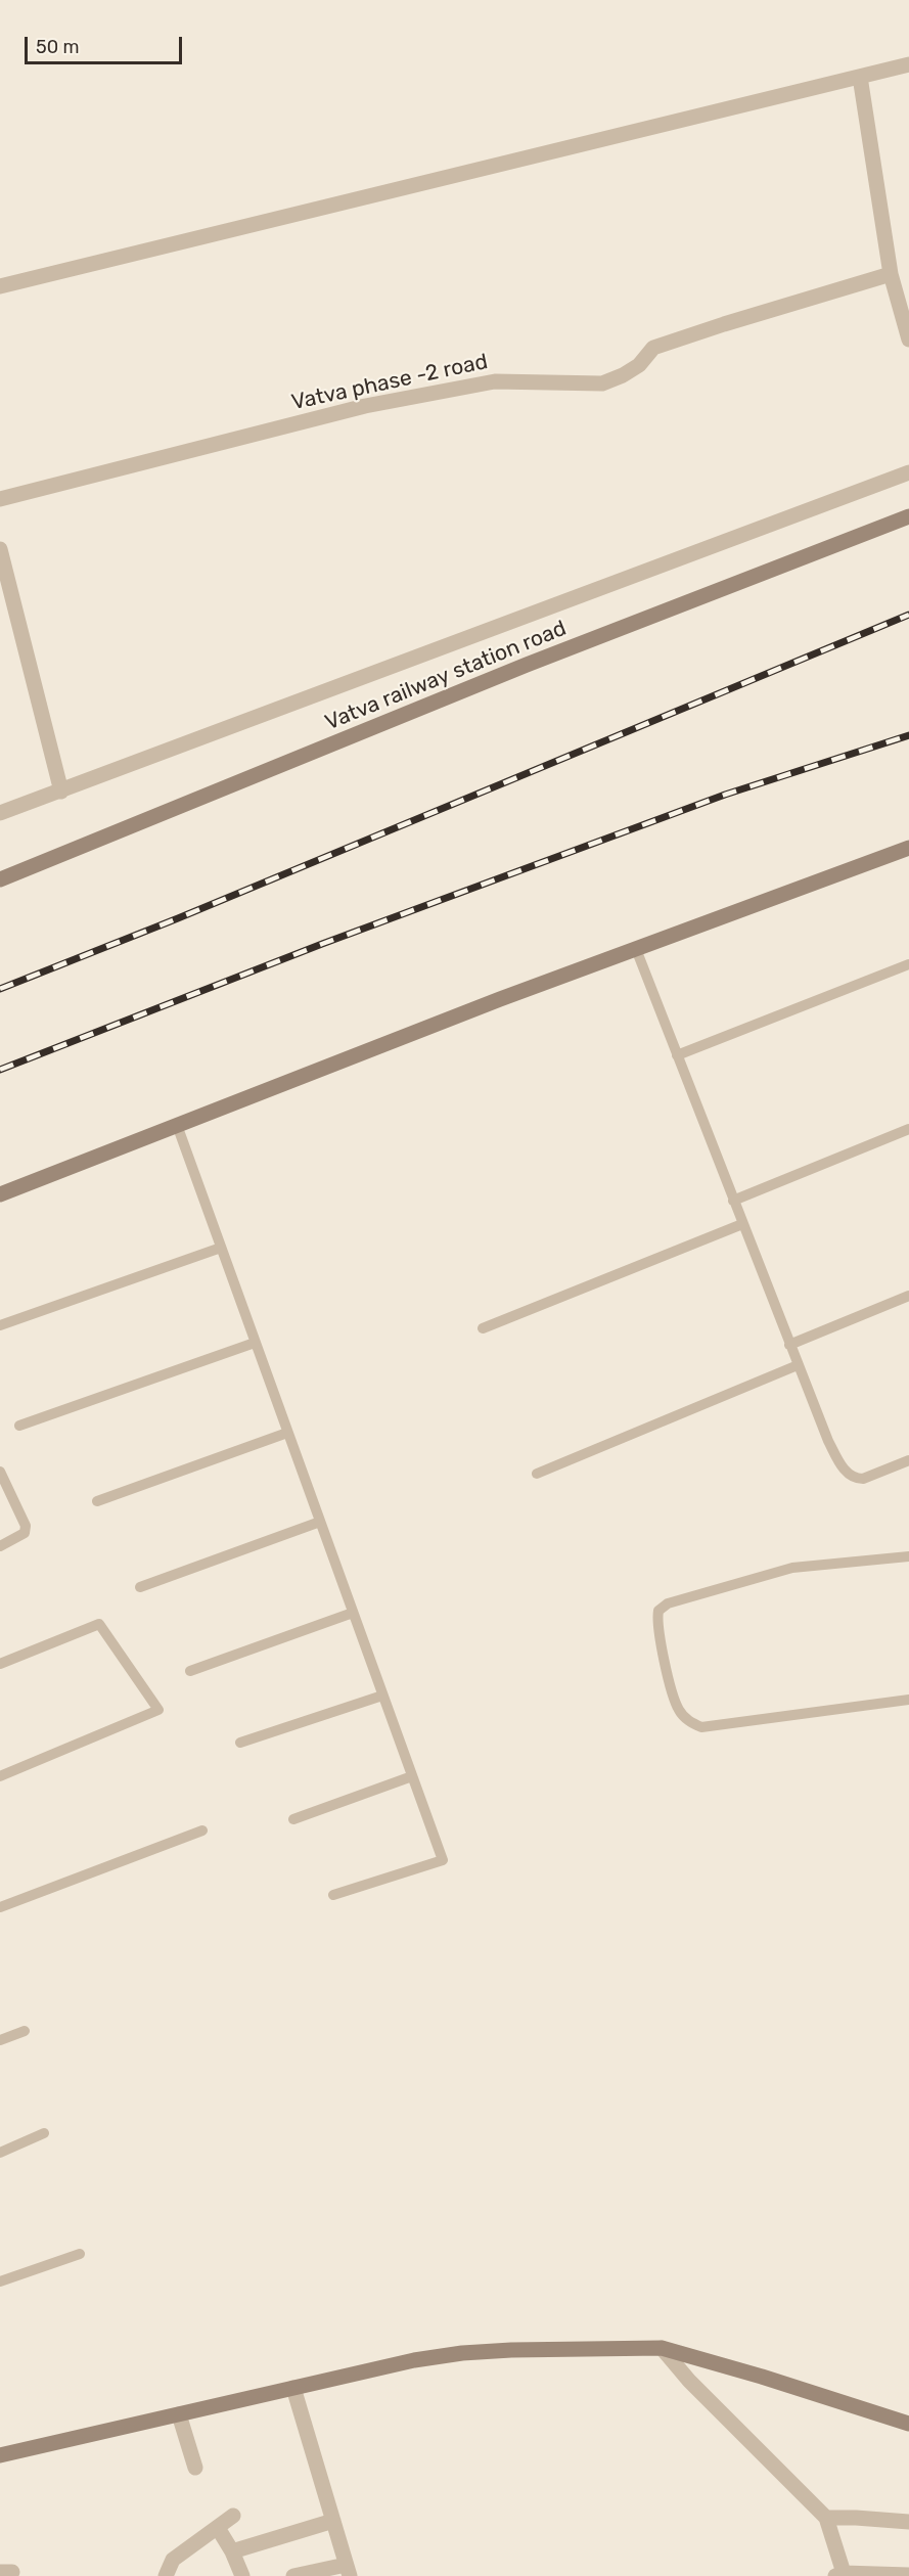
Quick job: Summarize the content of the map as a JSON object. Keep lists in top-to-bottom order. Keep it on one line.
{"streets":{"street":["Vatva phase -2 road","Vatva railway station road"]},"scale_bar":"50 m"}
